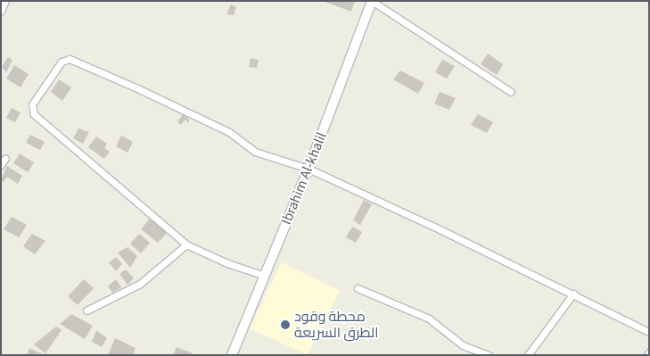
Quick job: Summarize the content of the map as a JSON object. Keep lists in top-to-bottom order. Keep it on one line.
{"streets":{"street":["Ibrahim Al-khalil"]},"places":["محطة وقود الطرق السريعة"]}
